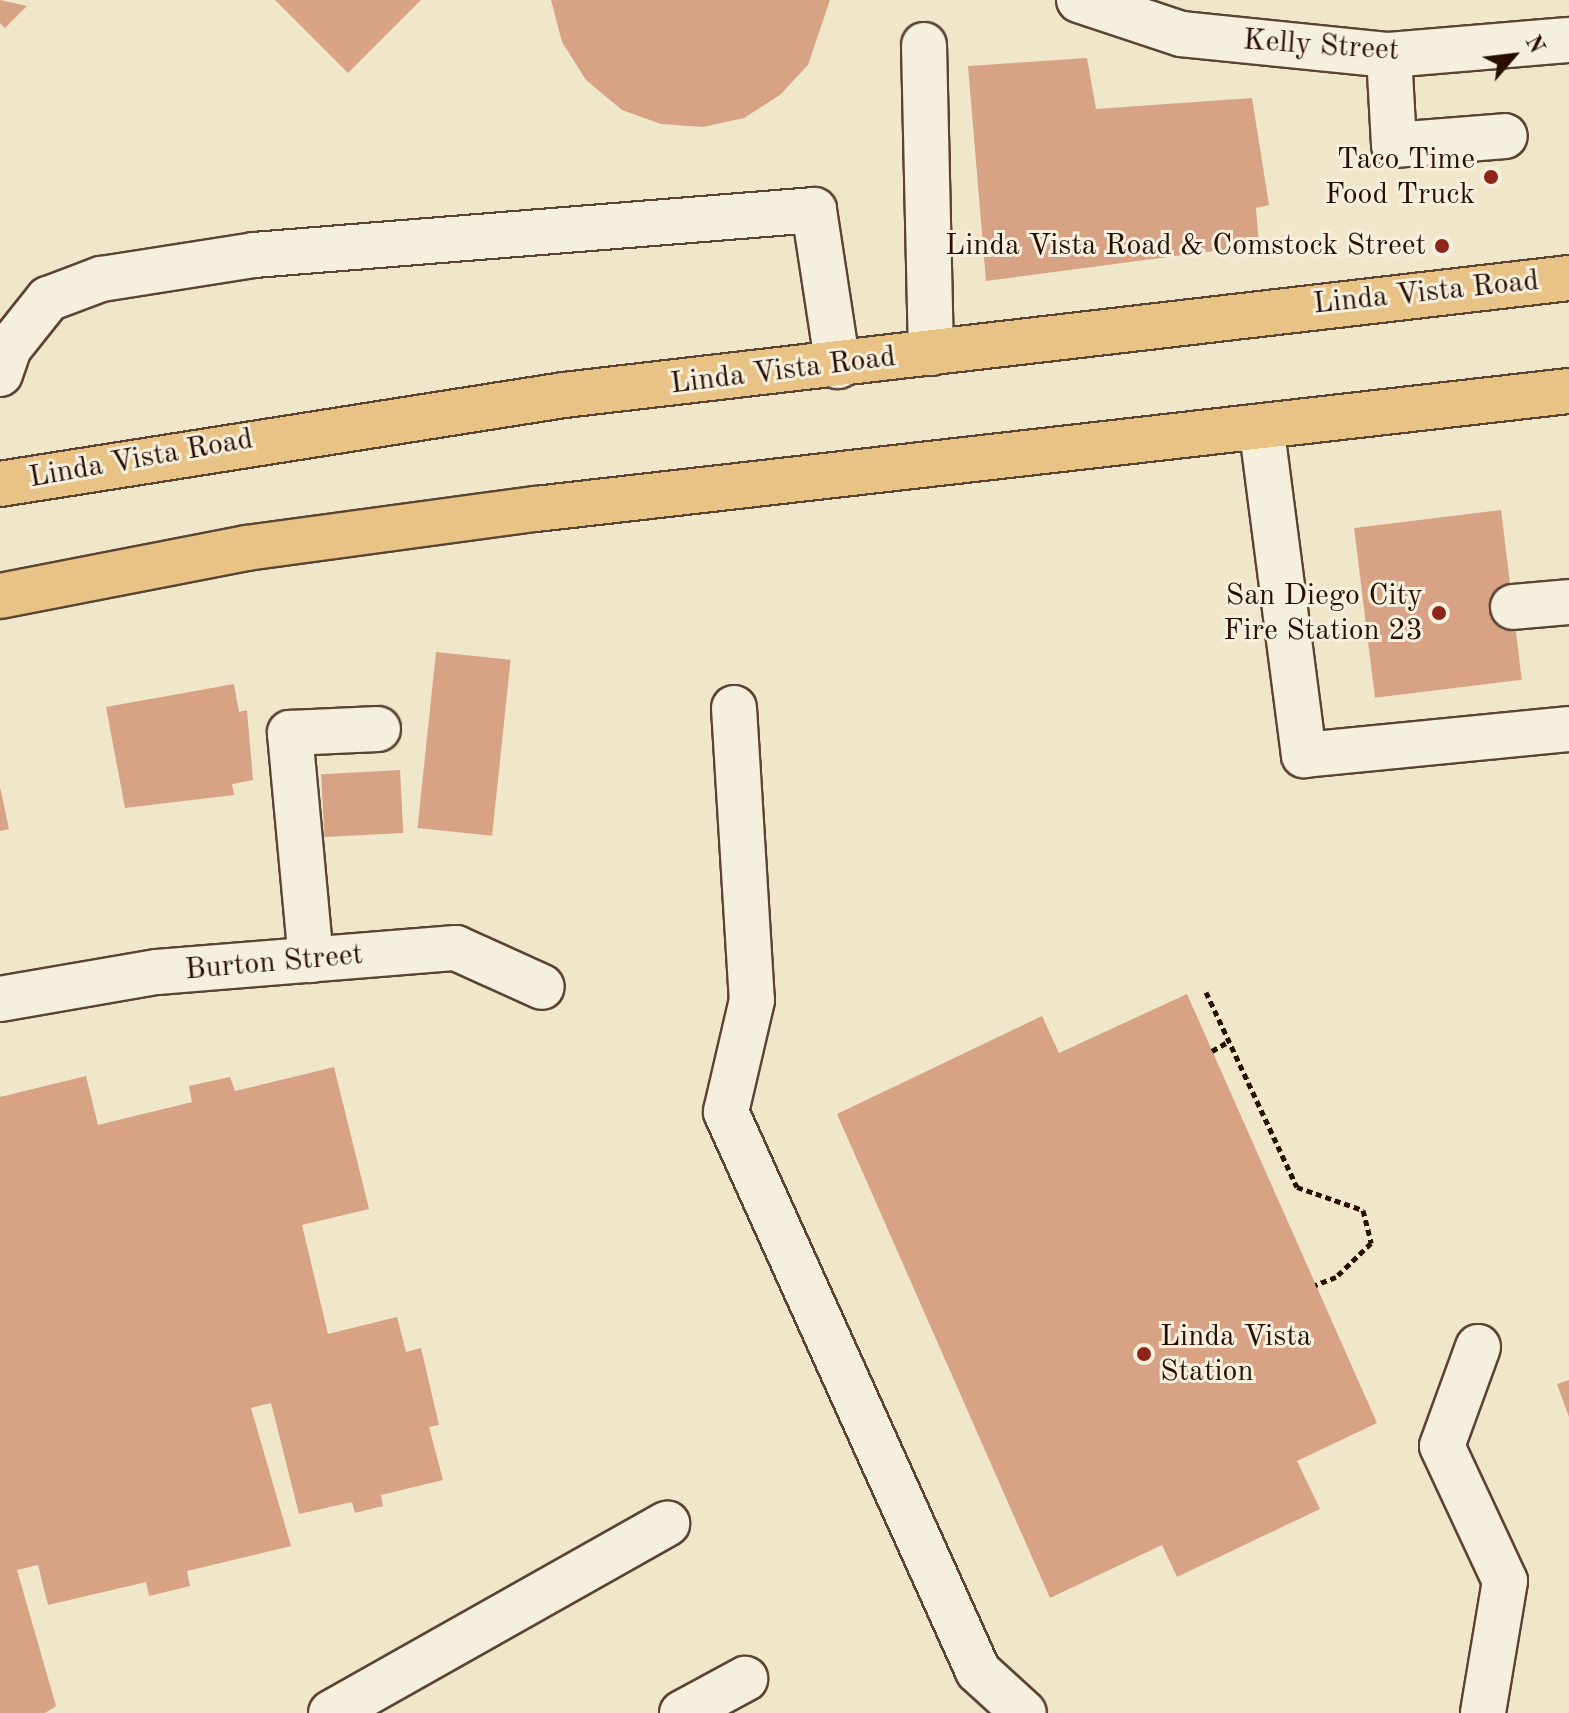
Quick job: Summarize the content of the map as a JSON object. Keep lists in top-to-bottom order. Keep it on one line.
{"streets":{"main road":["Linda Vista Road"],"street":["Kelly Street","Burton Street"]},"places":["Taco Time Food Truck","Linda Vista Road & Comstock Street","San Diego City Fire Station 23","Linda Vista Station"],"north":"top right"}
